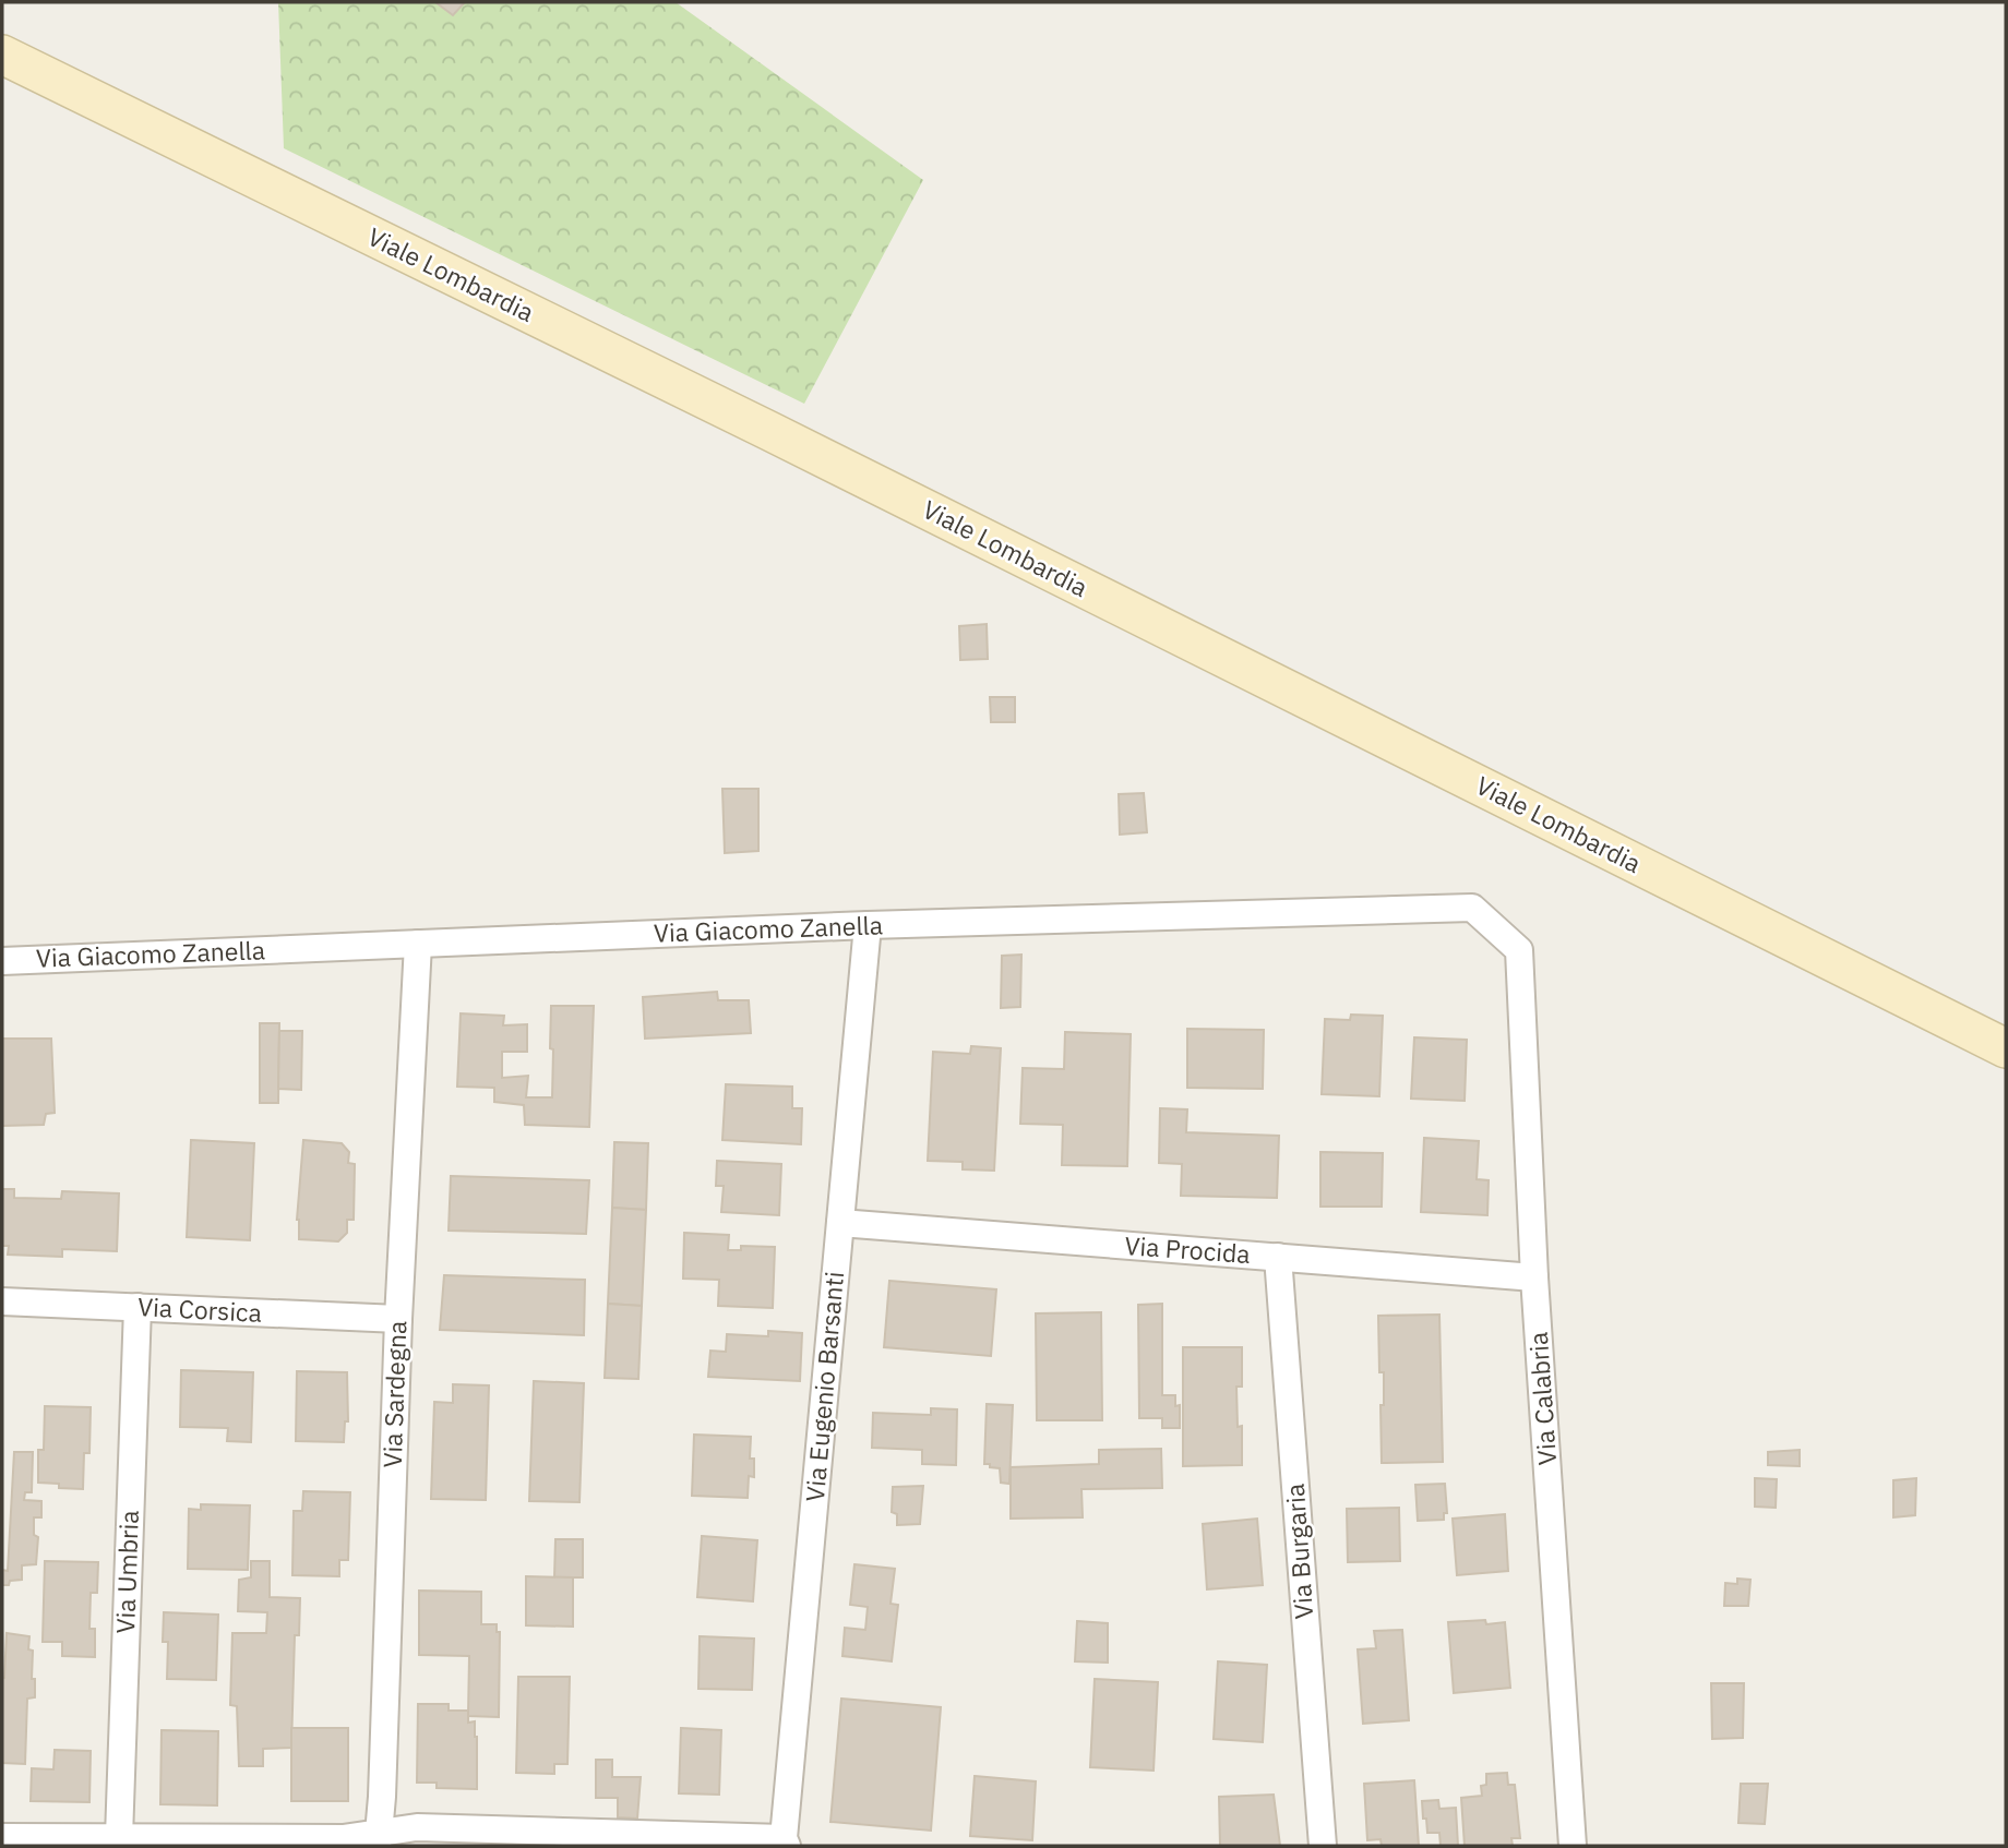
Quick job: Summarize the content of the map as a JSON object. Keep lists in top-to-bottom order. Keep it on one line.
{"streets":{"main road":["Viale Lombardia"],"street":["Via Giacomo Zanella","Via Procida","Via Corsica","Via Eugenio Barsanti","Via Sardegna","Via Calabria","Via Burgaria","Via Umbria"]},"crossings":[["Via Giacomo Zanella","Via Eugenio Barsanti"],["Via Giacomo Zanella","Via Sardegna"],["Via Giacomo Zanella","Via Calabria"],["Via Procida","Via Eugenio Barsanti"],["Via Procida","Via Calabria"],["Via Procida","Via Burgaria"],["Via Corsica","Via Sardegna"],["Via Corsica","Via Umbria"]]}
